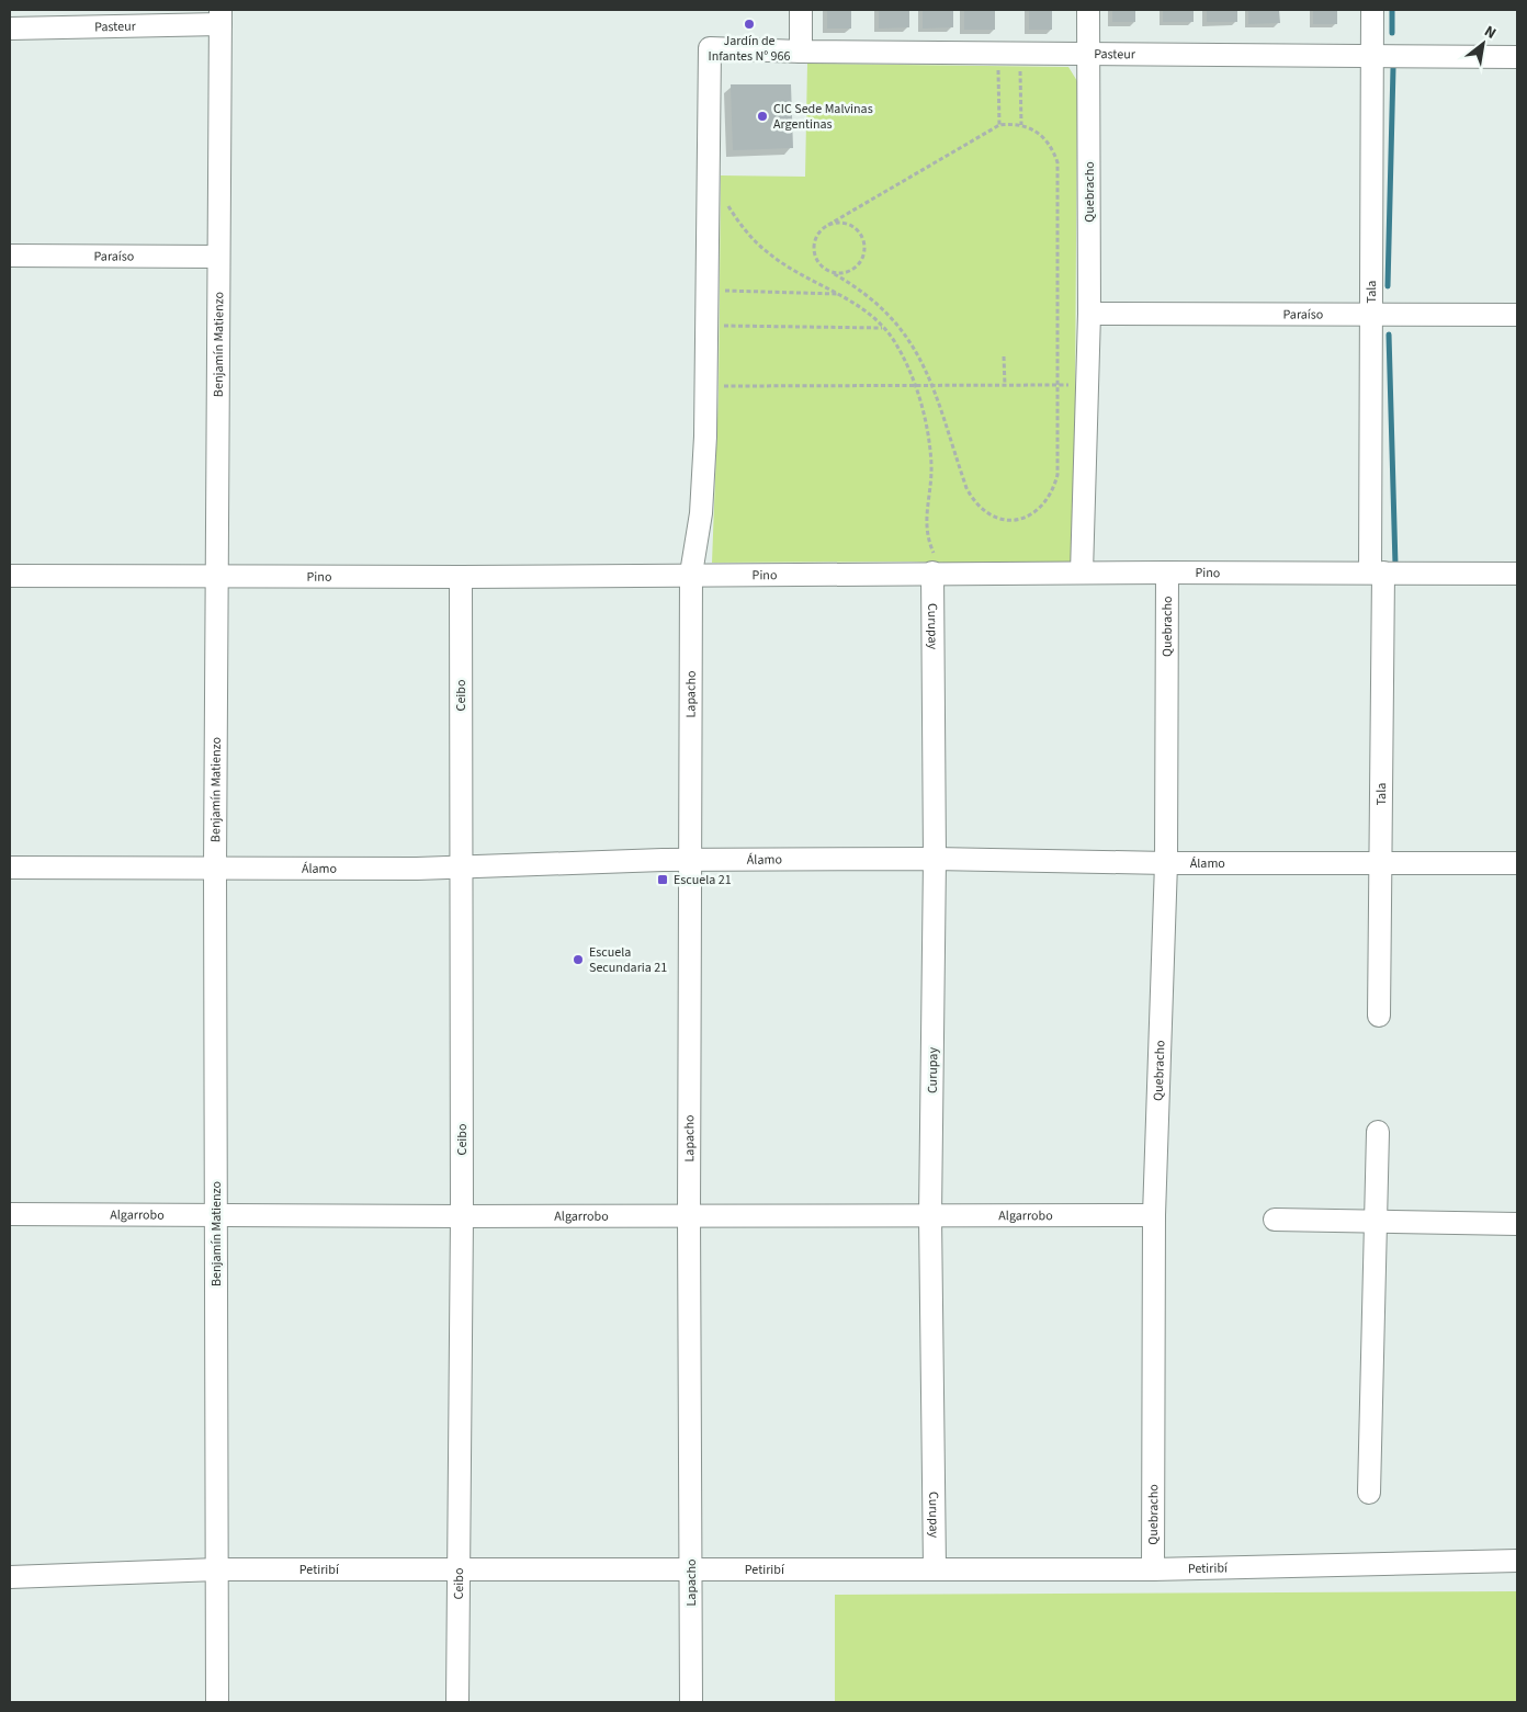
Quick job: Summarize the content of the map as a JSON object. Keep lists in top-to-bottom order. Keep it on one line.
{"streets":{"street":["Pasteur","Quebracho","Paraíso","Tala","Benjamín Matienzo","Pino","Curupay","Lapacho","Ceibo","Álamo","Algarrobo","Petiribí"]},"crossings":[["Pasteur","Quebracho"],["Pasteur","Tala"],["Pasteur","Benjamín Matienzo"],["Pasteur","Lapacho"],["Quebracho","Paraíso"],["Quebracho","Pino"],["Quebracho","Álamo"],["Quebracho","Algarrobo"],["Quebracho","Petiribí"],["Paraíso","Tala"],["Paraíso","Benjamín Matienzo"],["Tala","Pino"],["Tala","Álamo"],["Benjamín Matienzo","Pino"],["Benjamín Matienzo","Álamo"],["Benjamín Matienzo","Algarrobo"],["Benjamín Matienzo","Petiribí"],["Pino","Curupay"],["Pino","Lapacho"],["Pino","Ceibo"],["Curupay","Álamo"],["Curupay","Algarrobo"],["Curupay","Petiribí"],["Lapacho","Álamo"],["Lapacho","Algarrobo"],["Lapacho","Petiribí"],["Ceibo","Álamo"],["Ceibo","Algarrobo"],["Ceibo","Petiribí"]],"places":{"other":["Jardín de Infantes N° 966","CIC Sede Malvinas Argentinas","Escuela Secundaria 21"],"transit":["Escuela 21"]},"north":"top right"}
